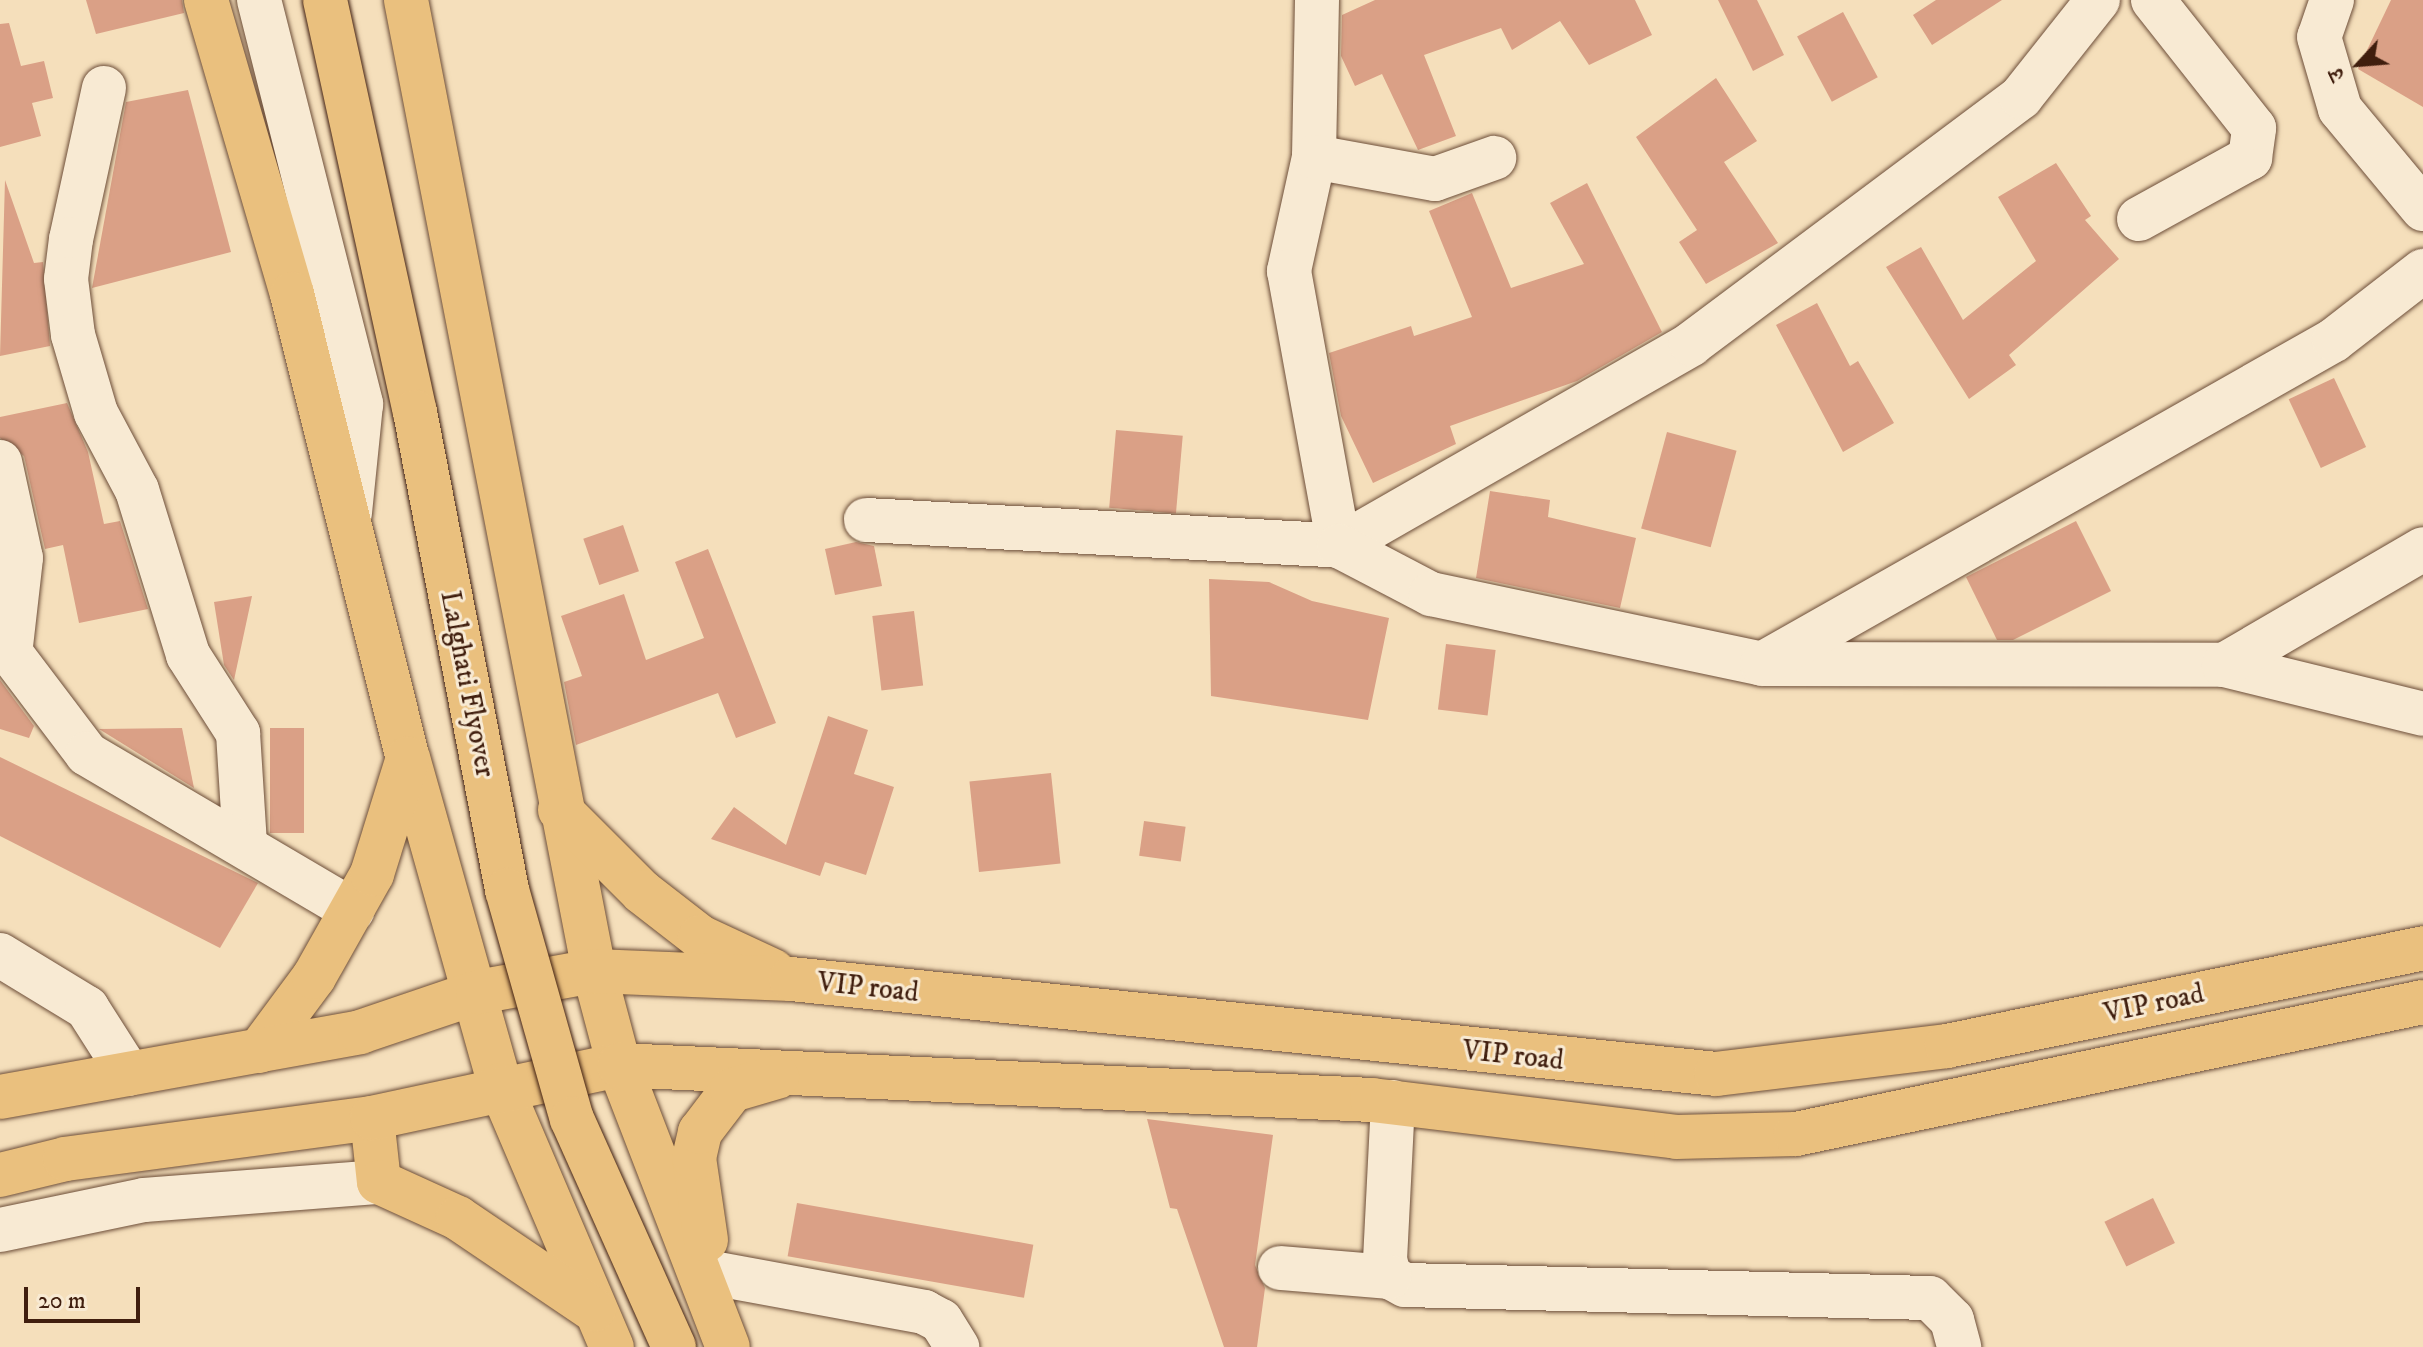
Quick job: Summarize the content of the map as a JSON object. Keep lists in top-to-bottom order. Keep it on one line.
{"streets":{"main road":["Lalghati Flyover","VIP road"]},"scale_bar":"20 m","north":"bottom left"}
